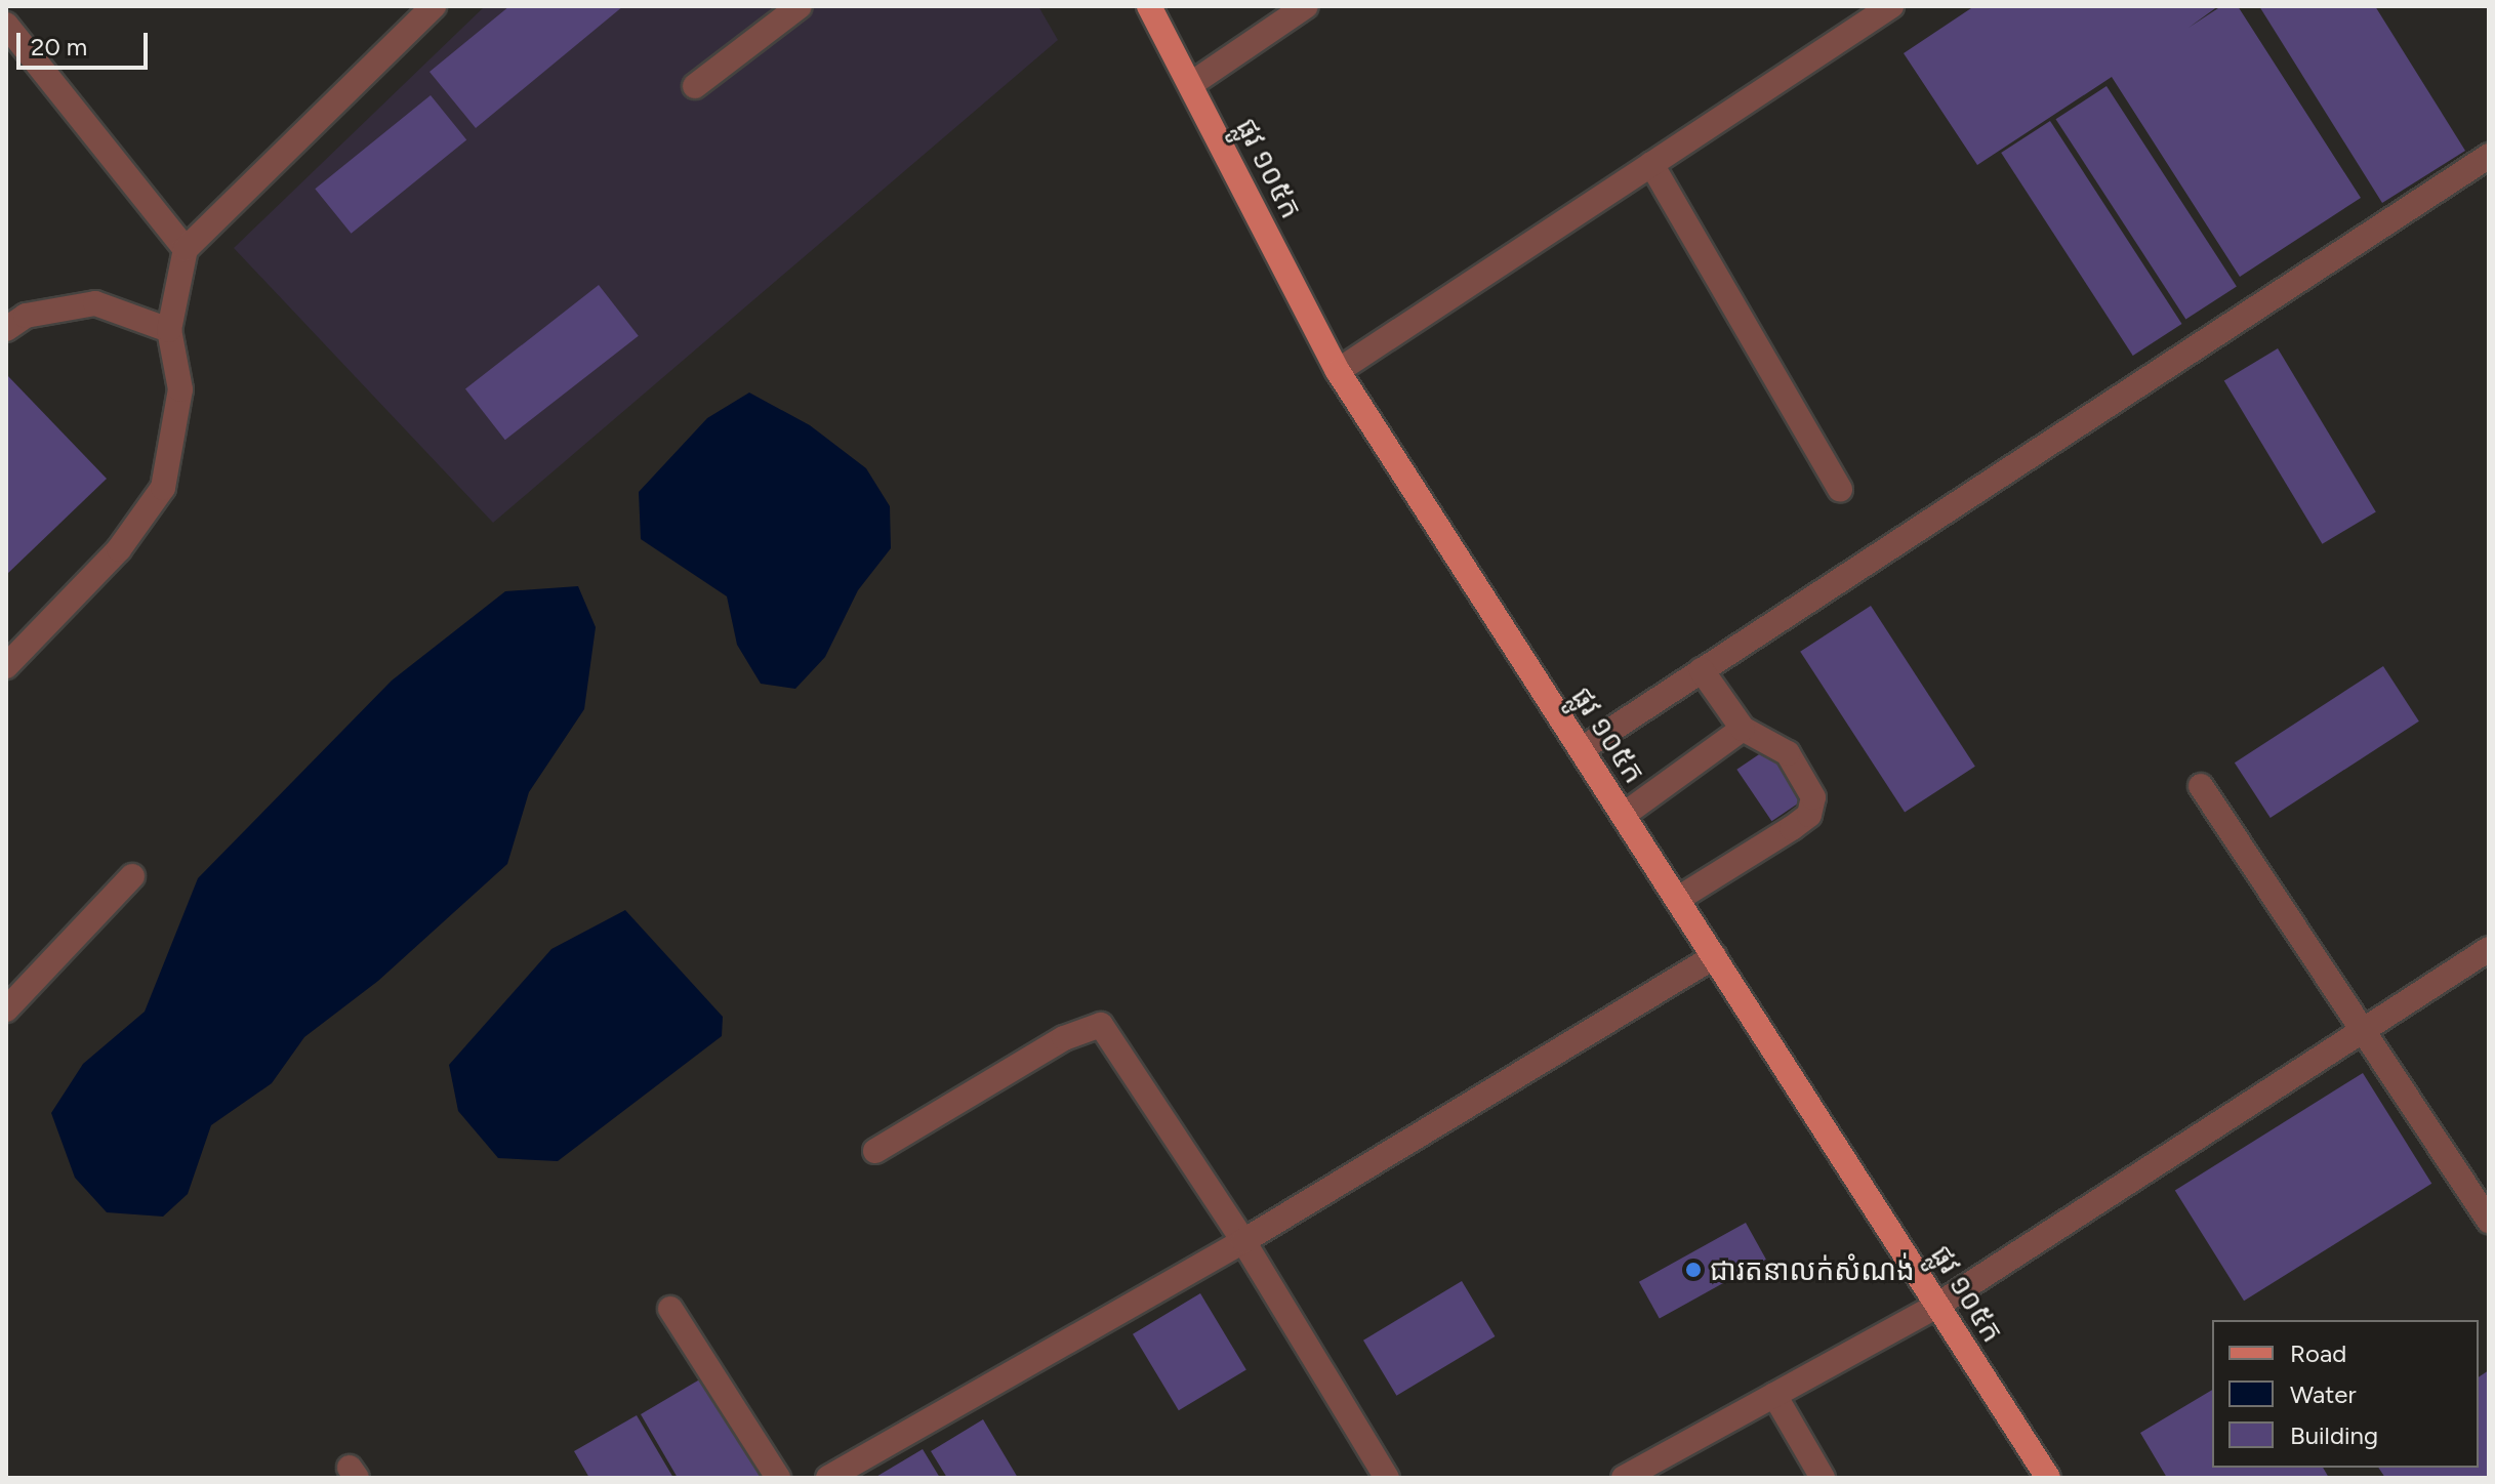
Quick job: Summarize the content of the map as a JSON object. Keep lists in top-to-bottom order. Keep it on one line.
{"streets":{"main road":["ផ្លូវ ១០៥ក"]},"places":["ជារតនាលក់សំណង់"],"legend":["Road","Water","Building"],"scale_bar":"20 m"}
